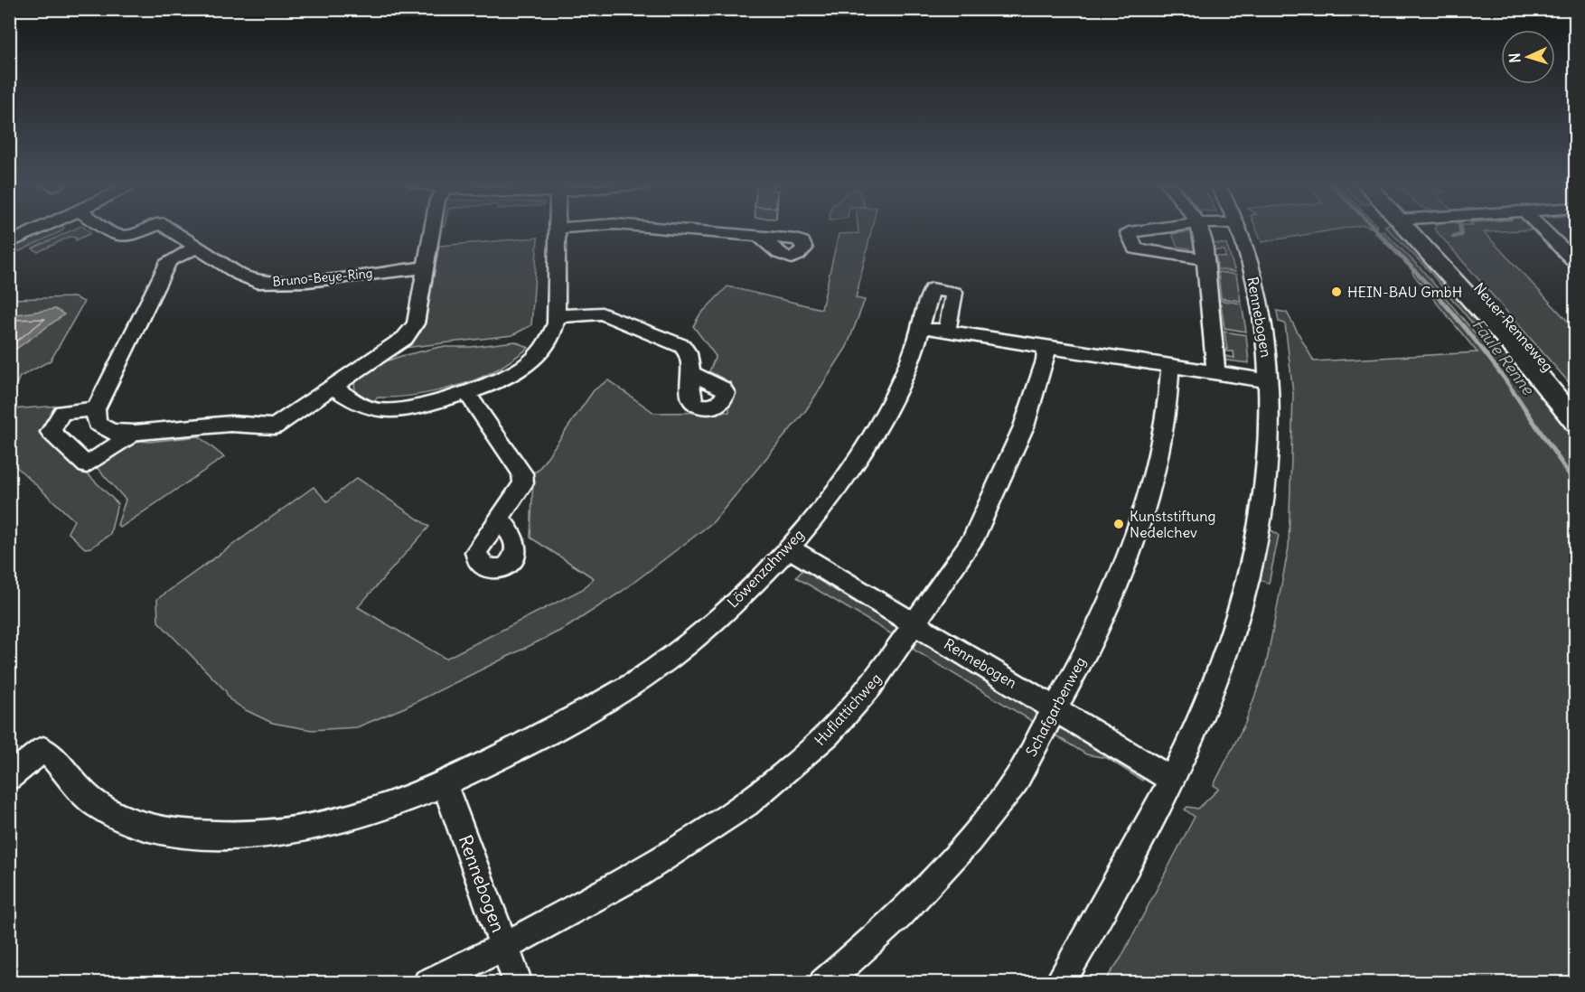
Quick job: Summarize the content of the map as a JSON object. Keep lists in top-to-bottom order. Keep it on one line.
{"streets":{"main road":["Neuer Renneweg"],"street":["Bruno-Beye-Ring","Rennebogen","Löwenzahnweg","Schafgarbenweg","Huflattichweg"]},"crossings":[["Rennebogen","Löwenzahnweg"],["Rennebogen","Schafgarbenweg"],["Rennebogen","Huflattichweg"]],"water":["Faule Renne"],"places":["HEIN-BAU GmbH","Kunststiftung Nedelchev"],"north":"left"}
